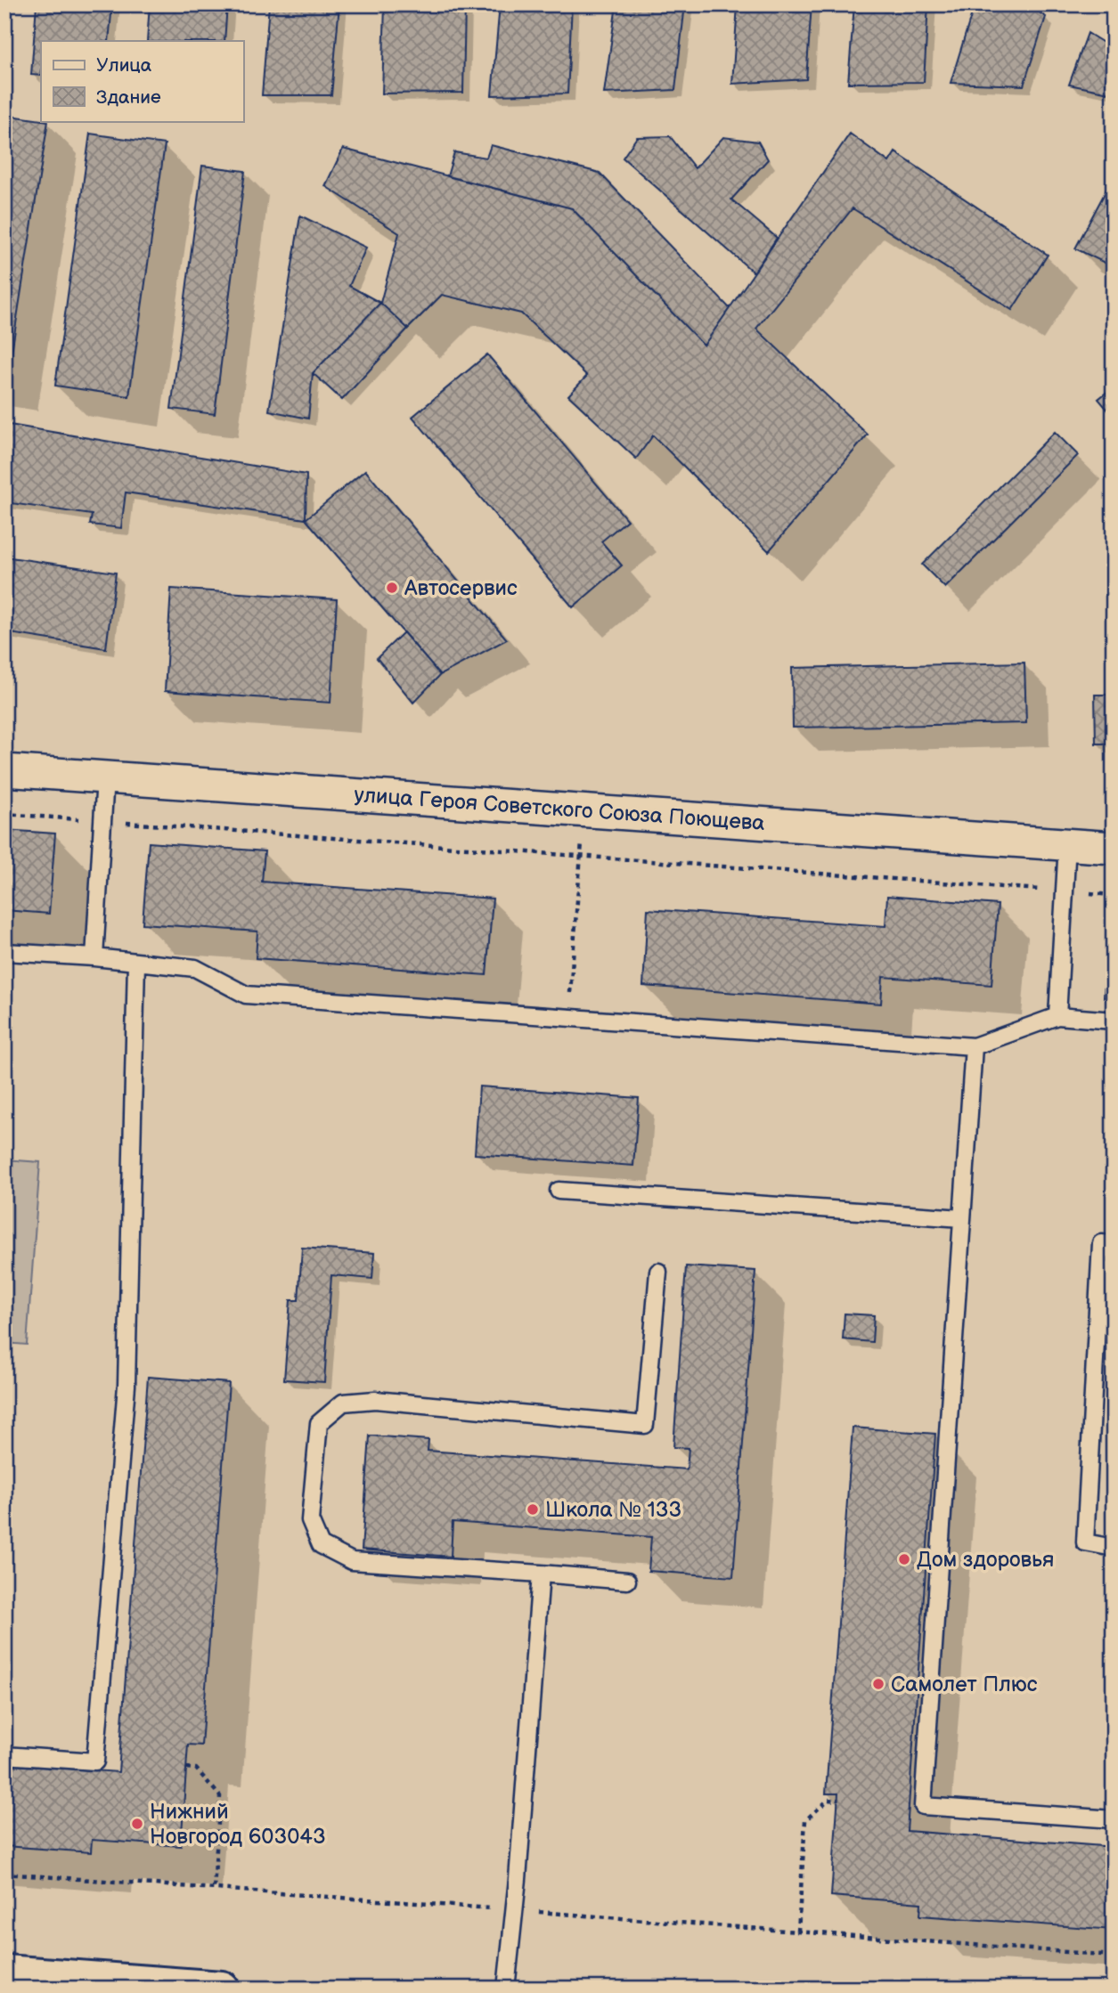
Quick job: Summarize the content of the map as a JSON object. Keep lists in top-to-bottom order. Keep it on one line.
{"streets":{"street":["улица Героя Советского Союза Поющева"]},"places":["Автосервис","Школа № 133","Дом здоровья","Самолет Плюс","Нижний Новгород 603043"],"legend":["Улица","Здание"]}
